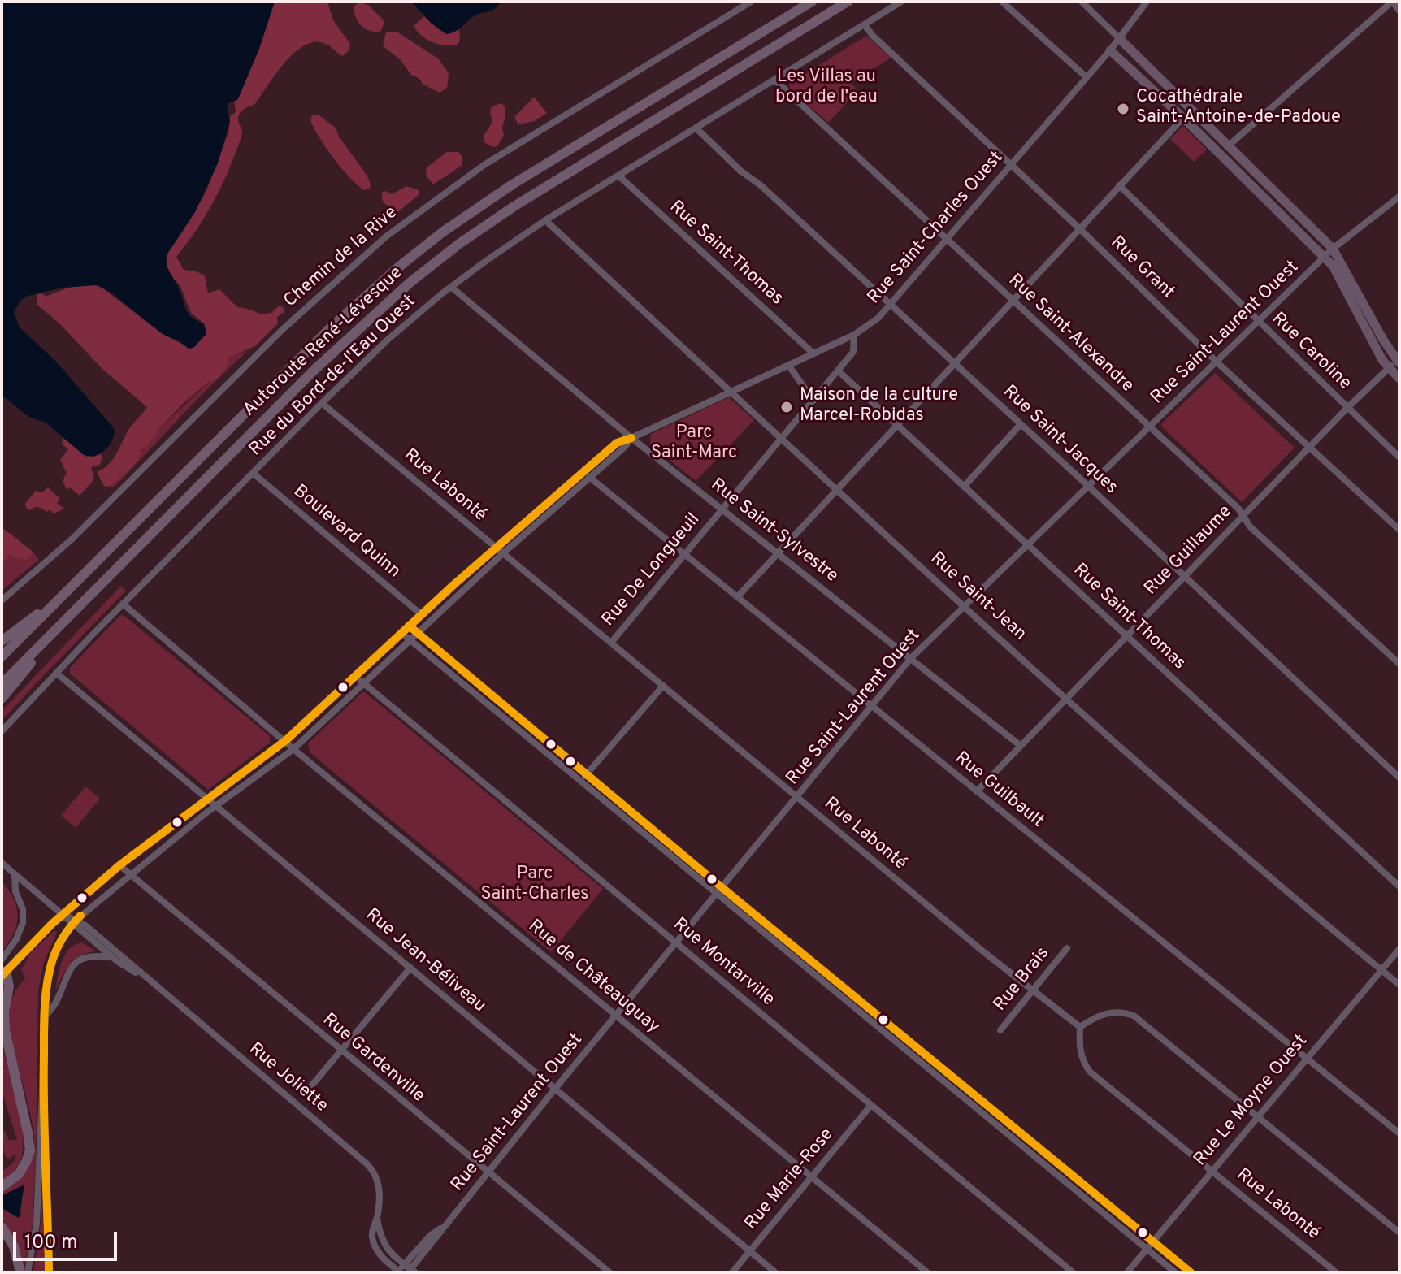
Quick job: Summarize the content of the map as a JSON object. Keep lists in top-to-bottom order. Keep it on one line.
{"streets":{"highway":["Autoroute René-Lévesque"],"street":["Rue Saint-Charles Ouest","Rue Saint-Thomas","Chemin de la Rive","Rue Grant","Rue Saint-Laurent Ouest","Rue Saint-Alexandre","Rue Caroline","Rue du Bord-de-l'Eau Ouest","Rue Saint-Jacques","Rue Labonté","Rue Saint-Sylvestre","Boulevard Quinn","Rue Guillaume","Rue De Longueuil","Rue Saint-Jean","Rue Guilbault","Rue Jean-Béliveau","Rue Montarville","Rue de Châteauguay","Rue Brais","Rue Gardenville","Rue Joliette","Rue Le Moyne Ouest","Rue Marie-Rose"]},"crossings":[["Rue Saint-Charles Ouest","Rue Saint-Thomas"],["Rue Saint-Charles Ouest","Rue Grant"],["Rue Saint-Charles Ouest","Rue Saint-Alexandre"],["Rue Saint-Charles Ouest","Rue Saint-Jacques"],["Rue Saint-Charles Ouest","Rue Labonté"],["Rue Saint-Charles Ouest","Rue Saint-Sylvestre"],["Rue Saint-Charles Ouest","Boulevard Quinn"],["Rue Saint-Charles Ouest","Rue De Longueuil"],["Rue Saint-Charles Ouest","Rue Saint-Jean"],["Rue Saint-Charles Ouest","Rue Guilbault"],["Rue Saint-Charles Ouest","Rue Jean-Béliveau"],["Rue Saint-Charles Ouest","Rue Montarville"],["Rue Saint-Charles Ouest","Rue de Châteauguay"],["Rue Saint-Charles Ouest","Rue Gardenville"],["Rue Saint-Charles Ouest","Rue Joliette"],["Rue Saint-Thomas","Rue Saint-Laurent Ouest"],["Rue Saint-Thomas","Rue du Bord-de-l'Eau Ouest"],["Rue Saint-Thomas","Rue Guillaume"],["Rue Saint-Thomas","Rue De Longueuil"],["Rue Grant","Rue Saint-Laurent Ouest"],["Rue Grant","Rue du Bord-de-l'Eau Ouest"],["Rue Grant","Rue Guillaume"],["Rue Saint-Laurent Ouest","Rue Saint-Alexandre"],["Rue Saint-Laurent Ouest","Rue Caroline"],["Rue Saint-Laurent Ouest","Rue Saint-Jacques"],["Rue Saint-Laurent Ouest","Rue Labonté"],["Rue Saint-Laurent Ouest","Rue Saint-Sylvestre"],["Rue Saint-Laurent Ouest","Rue Saint-Jean"],["Rue Saint-Laurent Ouest","Rue Guilbault"],["Rue Saint-Laurent Ouest","Rue Jean-Béliveau"],["Rue Saint-Laurent Ouest","Rue Montarville"],["Rue Saint-Laurent Ouest","Rue de Châteauguay"],["Rue Saint-Laurent Ouest","Rue Gardenville"],["Rue Saint-Laurent Ouest","Rue Joliette"],["Rue Saint-Alexandre","Rue du Bord-de-l'Eau Ouest"],["Rue Saint-Alexandre","Rue Guillaume"],["Rue Caroline","Rue Guillaume"],["Rue du Bord-de-l'Eau Ouest","Rue Saint-Jacques"],["Rue du Bord-de-l'Eau Ouest","Rue Labonté"],["Rue du Bord-de-l'Eau Ouest","Rue Saint-Sylvestre"],["Rue du Bord-de-l'Eau Ouest","Boulevard Quinn"],["Rue du Bord-de-l'Eau Ouest","Rue Saint-Jean"],["Rue du Bord-de-l'Eau Ouest","Rue Jean-Béliveau"],["Rue du Bord-de-l'Eau Ouest","Rue de Châteauguay"],["Rue Saint-Jacques","Rue Guillaume"],["Rue Labonté","Rue De Longueuil"],["Rue Labonté","Rue Brais"],["Rue Labonté","Rue Le Moyne Ouest"],["Rue Saint-Sylvestre","Rue Guillaume"],["Rue Saint-Sylvestre","Rue De Longueuil"],["Rue Guillaume","Rue Saint-Jean"],["Rue Guillaume","Rue Guilbault"],["Rue De Longueuil","Rue Saint-Jean"],["Rue De Longueuil","Rue Guilbault"],["Rue Saint-Jean","Rue Le Moyne Ouest"],["Rue Guilbault","Rue Le Moyne Ouest"],["Rue Jean-Béliveau","Rue Marie-Rose"],["Rue Montarville","Rue Marie-Rose"],["Rue de Châteauguay","Rue Marie-Rose"]],"parks":["Les Villas au bord de l'eau","Parc Saint-Marc","Parc Saint-Charles"],"places":["Cocathédrale Saint-Antoine-de-Padoue","Maison de la culture Marcel-Robidas"],"scale_bar":"100 m"}
